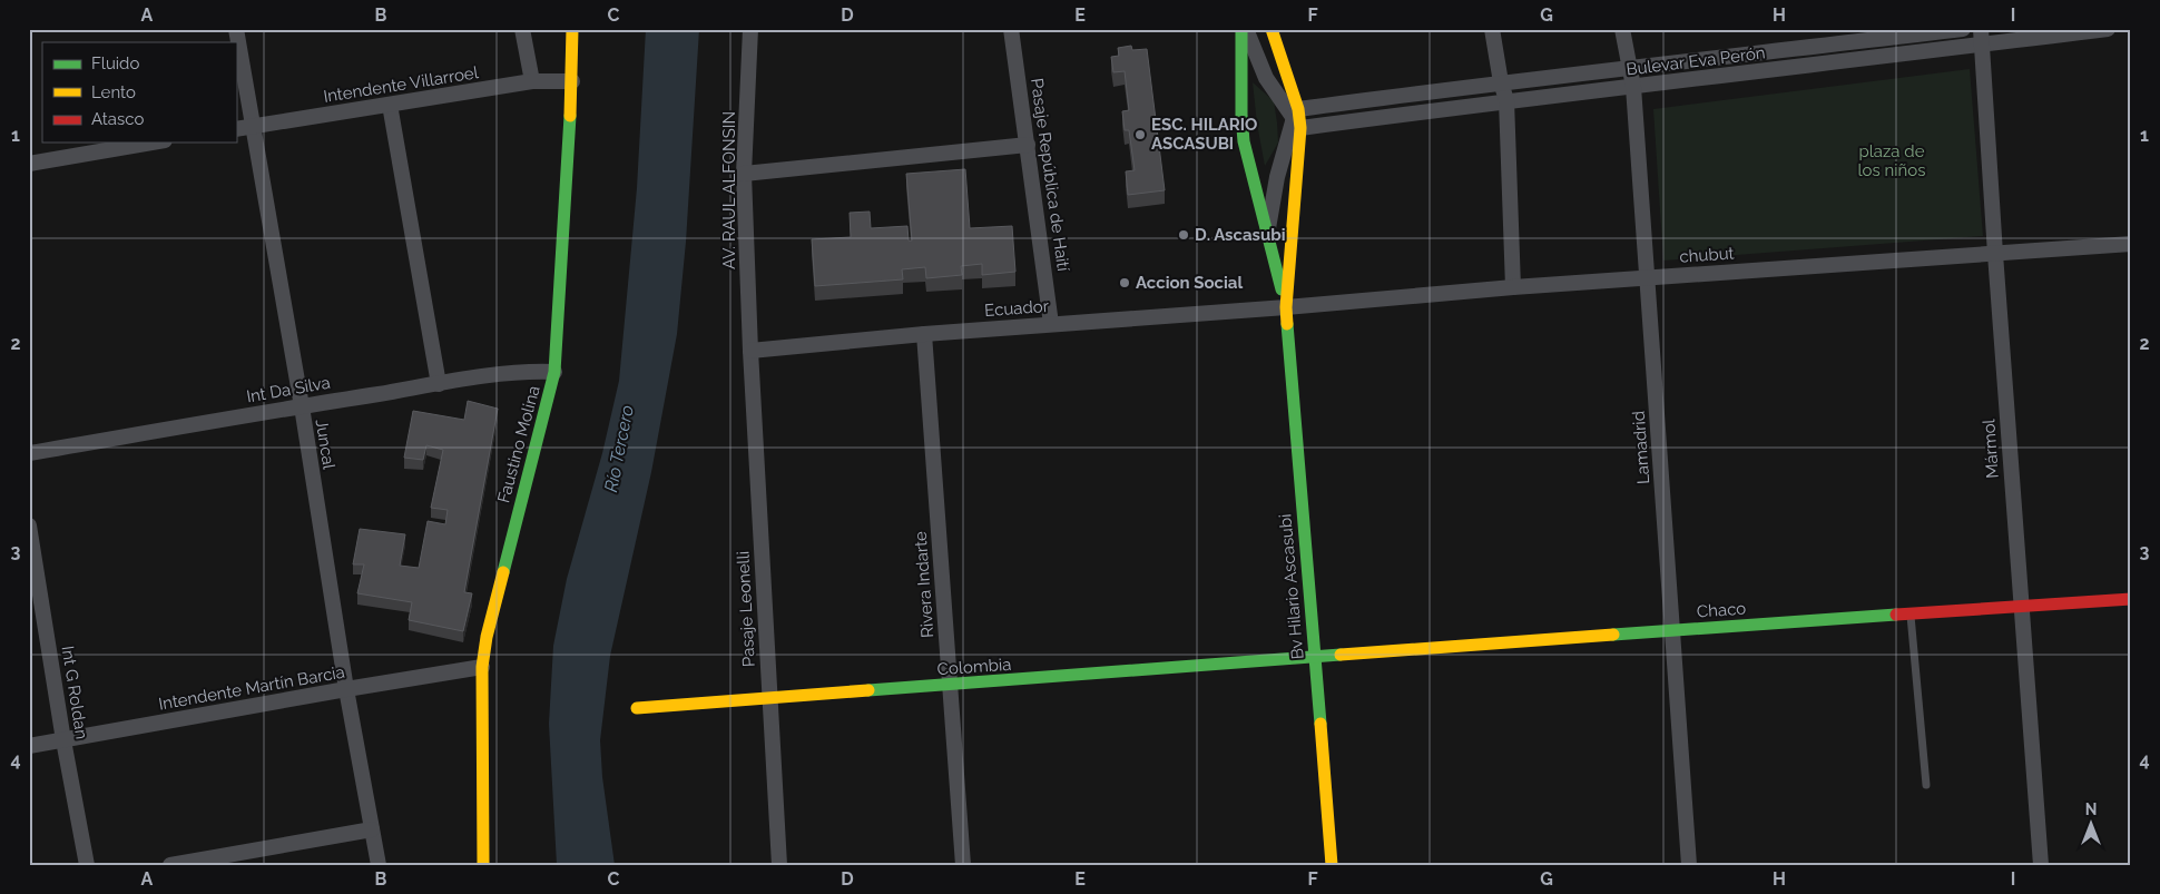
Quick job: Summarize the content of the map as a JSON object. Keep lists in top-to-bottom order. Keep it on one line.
{"streets":{"street":["Bulevar Eva Perón","Intendente Villarroel","Pasaje República de Haití","AV. RAUL ALFONSIN","chubut","Ecuador","Int Da Silva","Juncal","Faustino Molina","Lamadrid","Mármol","Rivera Indarte","Bv Hilario Ascasubi","Pasaje Leonelli","Chaco","Colombia","Intendente Martín Barcia","Int G Roldan"]},"crossings":[["Bulevar Eva Perón","Lamadrid"],["Bulevar Eva Perón","Mármol"],["Intendente Villarroel","Juncal"],["Intendente Villarroel","Faustino Molina"],["Pasaje República de Haití","Ecuador"],["AV. RAUL ALFONSIN","Ecuador"],["AV. RAUL ALFONSIN","Pasaje Leonelli"],["chubut","Ecuador"],["chubut","Lamadrid"],["chubut","Mármol"],["chubut","Bv Hilario Ascasubi"],["Ecuador","Rivera Indarte"],["Ecuador","Bv Hilario Ascasubi"],["Ecuador","Pasaje Leonelli"],["Int Da Silva","Juncal"],["Int Da Silva","Faustino Molina"],["Juncal","Intendente Martín Barcia"],["Faustino Molina","Intendente Martín Barcia"],["Lamadrid","Chaco"],["Mármol","Chaco"],["Rivera Indarte","Colombia"],["Bv Hilario Ascasubi","Chaco"],["Bv Hilario Ascasubi","Colombia"],["Pasaje Leonelli","Colombia"],["Chaco","Colombia"],["Intendente Martín Barcia","Int G Roldan"]],"water":["Río Tercero"],"parks":["plaza de los niños"],"places":["ESC. HILARIO ASCASUBI","D. Ascasubi","Accion Social"],"legend":["Fluido","Lento","Atasco"],"north":"top","grid":{"columns":["A","B","C","D","E","F","G","H","I"],"rows":["1","2","3","4"]}}
